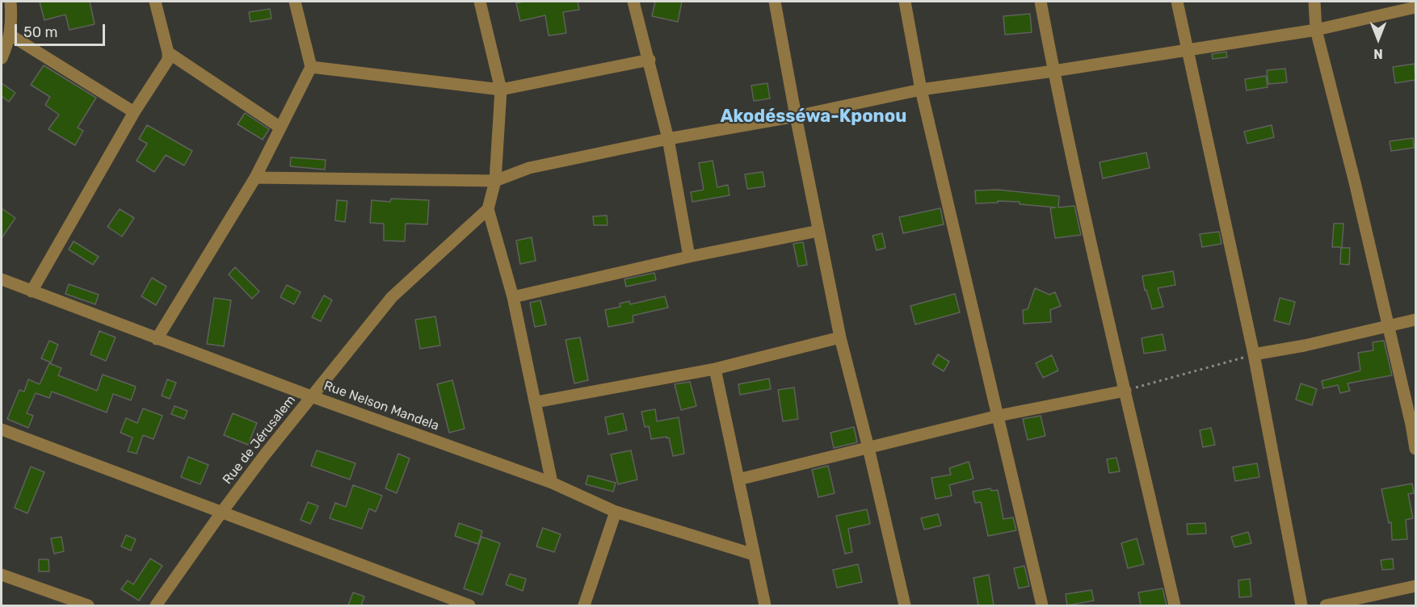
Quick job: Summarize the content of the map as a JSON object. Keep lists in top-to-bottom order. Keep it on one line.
{"streets":{"street":["Rue Nelson Mandela","Rue de Jérusalem"]},"crossings":[["Rue Nelson Mandela","Rue de Jérusalem"]],"districts":["Akodésséwa-Kponou"],"scale_bar":"50 m","north":"bottom"}
